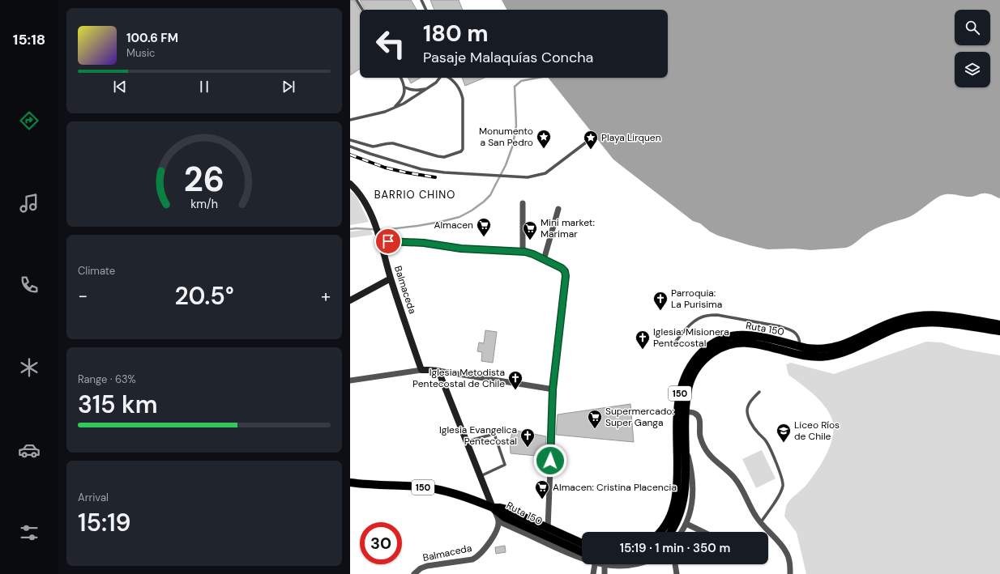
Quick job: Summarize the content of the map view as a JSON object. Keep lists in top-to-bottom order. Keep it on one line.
{"streets":{"main road":["Ruta 150","150"],"street":["Balmaceda"]},"crossings":[["Ruta 150","150"]],"districts":["BARRIO CHINO"],"places":{"place":["Monumento a San Pedro","Playa Lirquen"],"supermarket":["Almacen","Mini market: Marimar","Supermercado: Super Ganga","Almacen: Cristina Placencia"],"church":["Parroquia: La Purisima","Iglesia: Misionera Pentecostal","Iglesia Metodista Pentecostal de Chile","Iglesia Evangelica Pentecostal"],"school or university":["Liceo Ríos de Chile"]},"page":{"tabs":"15:18","turn":["180 m","Pasaje Malaquías Concha"],"song":["100.6 FM","Music"],"tile":["Climate",["Range · 63%","315 km"],["Arrival","15:19"]],"heat":["−","20.5°","+"],"limit":"30","trip":"15:19 · 1 min · 350 m","gauge":["26","km/h"]}}
